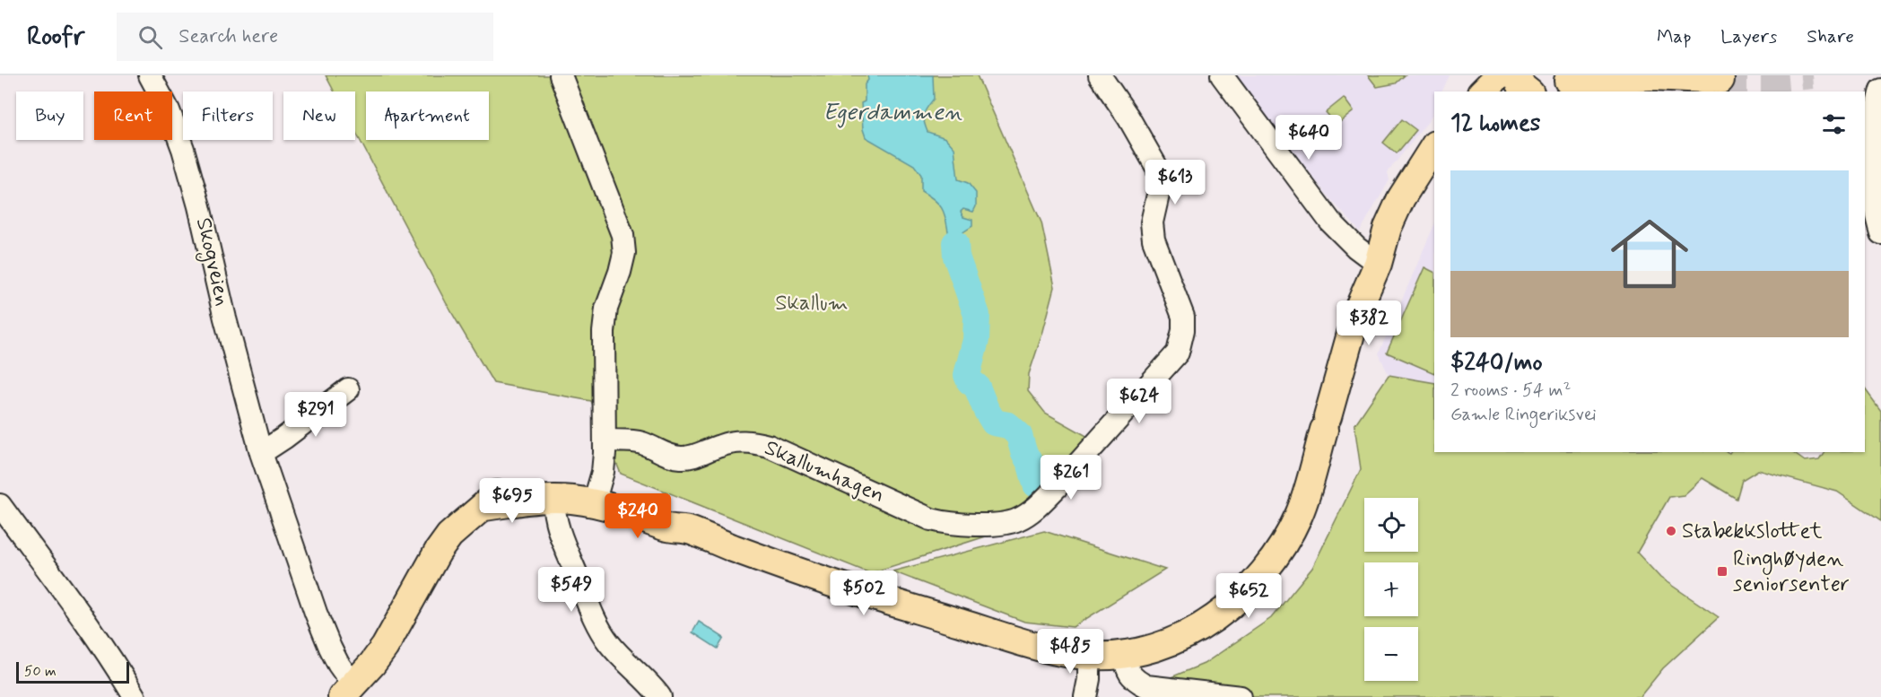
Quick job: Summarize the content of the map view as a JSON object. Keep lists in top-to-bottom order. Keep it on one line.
{"streets":{"street":["Skogveien","Skallumhagen"]},"water":["Egerdammen"],"parks":["Skallum"],"places":{"other":["Stabekkslottet"],"transit":["Ringhøyden seniorsenter"]},"scale_bar":"50 m","page":{"header":"Roofr","search":"Search here","nav":["Map","Layers","Share"],"chip":["Buy","Rent","Filters","New","Apartment"],"heading":"12 homes","price":["$640","$613","$382","$624","$291","$261","$695","$240","$549","$502","$652","$485"],"list":[{"name":"$240/mo","note":"2 rooms · 54 m² · Gamle Ringeriksvei"}],"map_buttons":["+","−"],"scale":"50 m"}}
